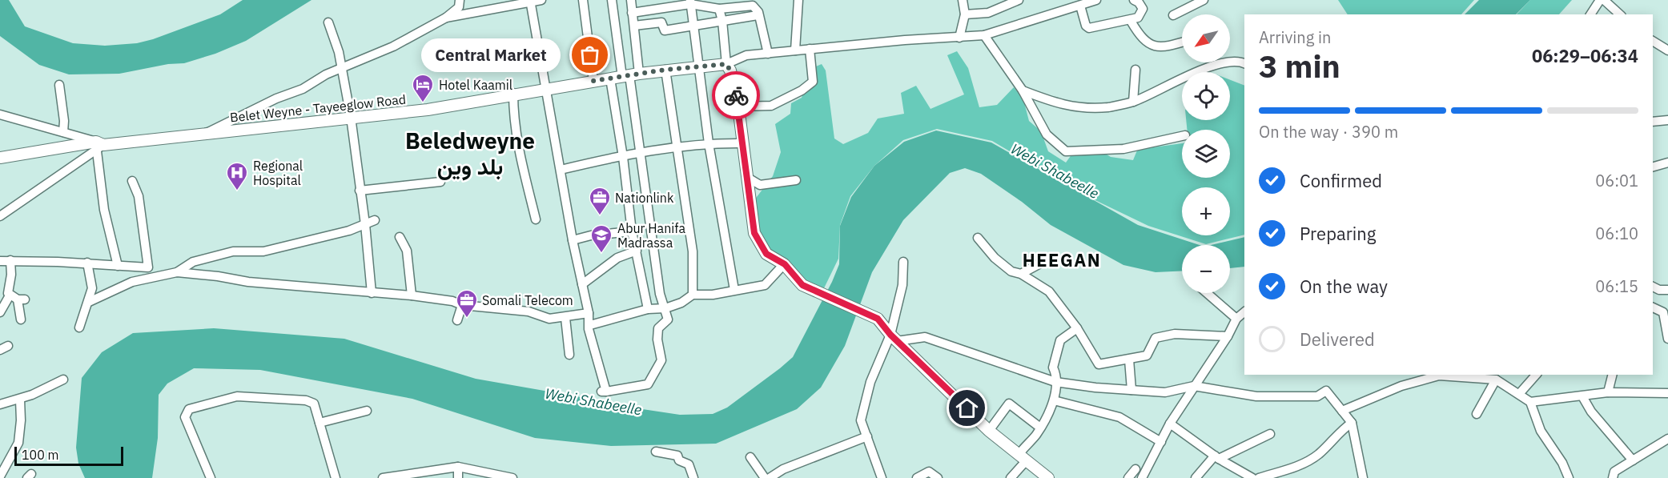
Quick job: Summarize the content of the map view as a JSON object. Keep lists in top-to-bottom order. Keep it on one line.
{"streets":{"main road":["Belet Weyne - Tayeeglow Road"]},"districts":["Beledweyne بلد وين","HEEGAN"],"water":["Webi Shabeelle"],"places":{"other":["Central Market"],"hotel":["Hotel Kaamil"],"hospital":["Regional Hospital"],"office":["Nationlink","Somali Telecom"],"school or university":["Abur Hanifa Madrassa"]},"scale_bar":"100 m","north":"bottom left","page":{"map_buttons":["+","−"],"heading":["3 min","Arriving in","06:29–06:34"],"bubble":"Central Market","bar":"On the way · 390 m","list":[["Confirmed","06:01"],["Preparing","06:10"],["On the way","06:15"],"Delivered"],"scale":"100 m"}}
